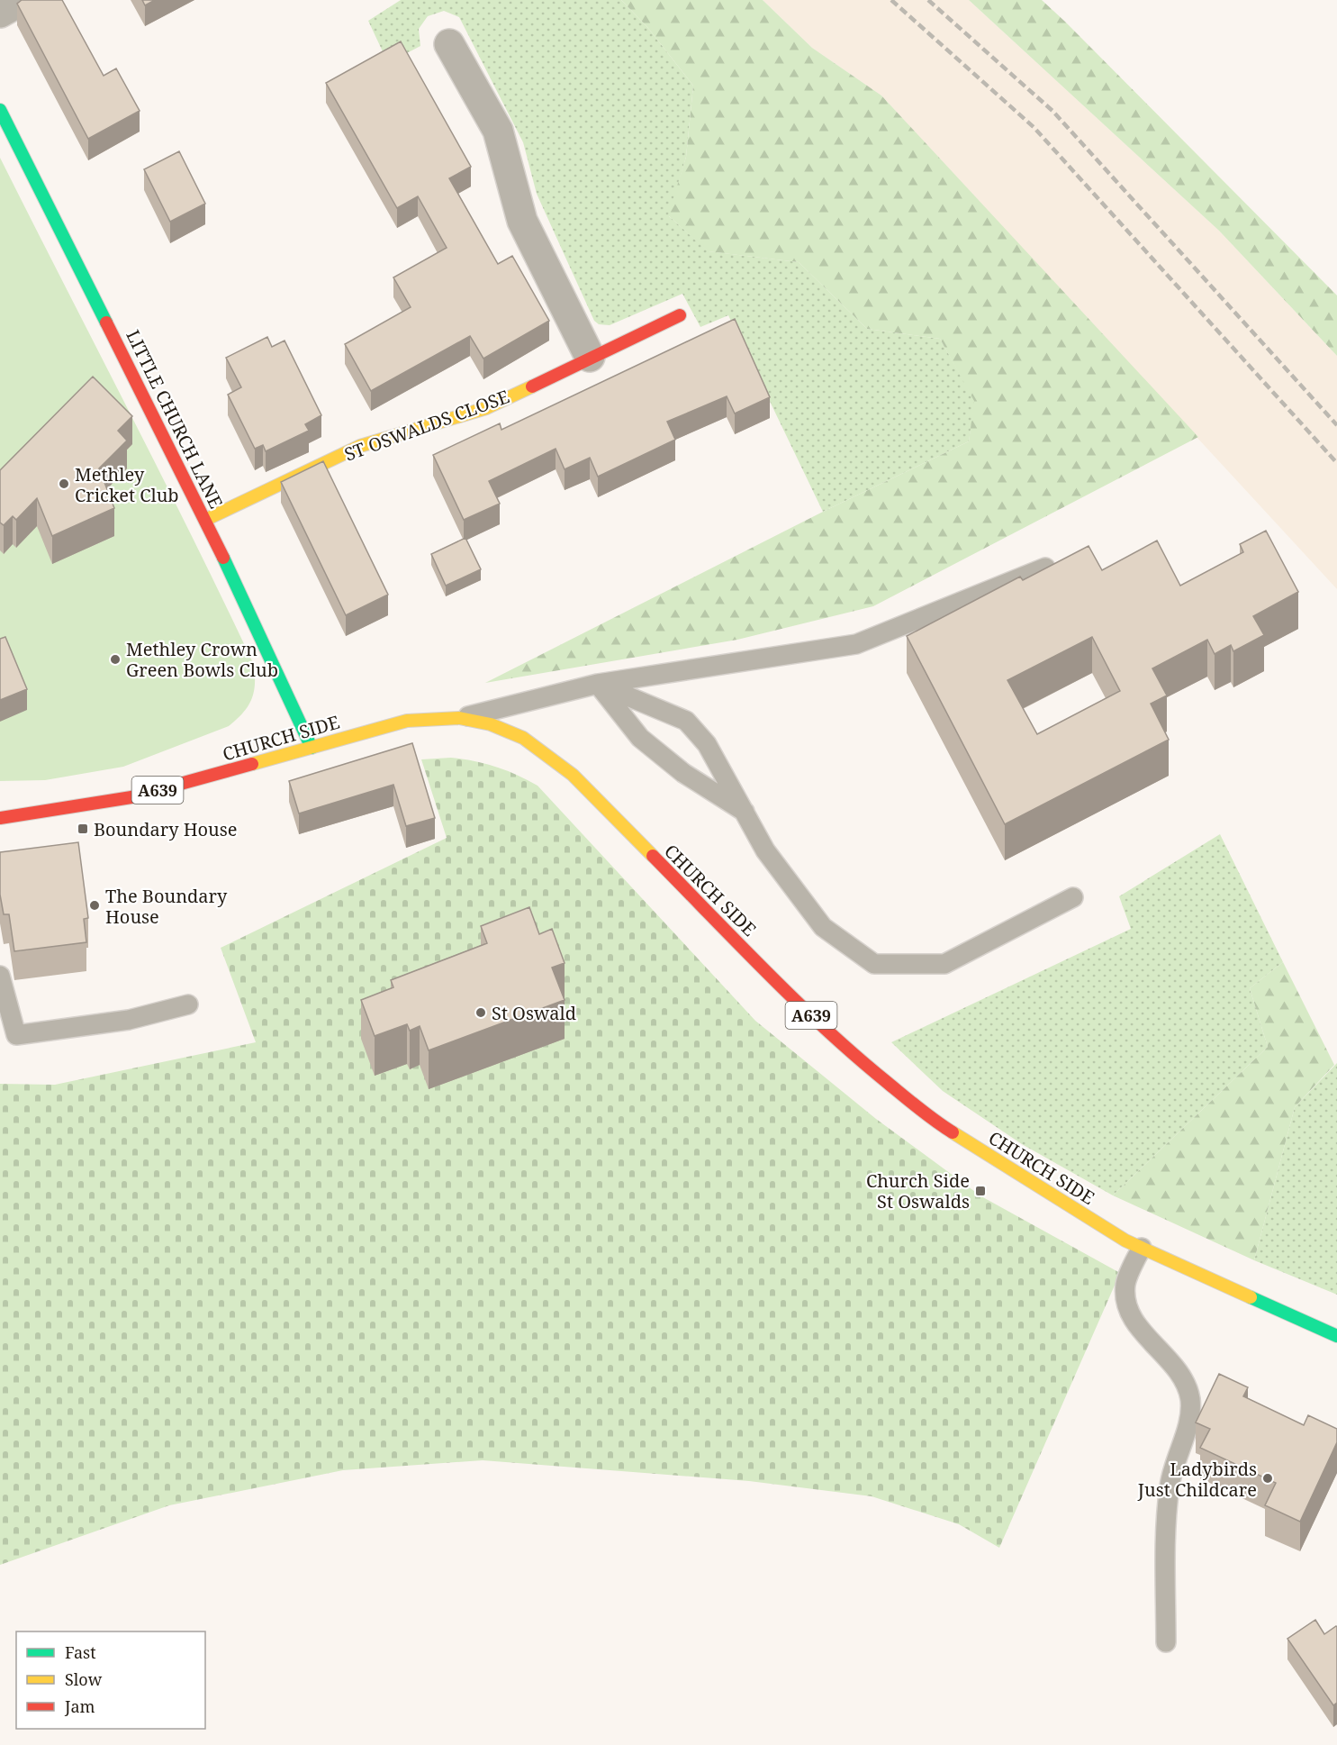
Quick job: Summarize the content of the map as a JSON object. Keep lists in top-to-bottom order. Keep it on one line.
{"streets":{"main road":["LITTLE CHURCH LANE","ST OSWALDS CLOSE","CHURCH SIDE","A639"]},"crossings":[["LITTLE CHURCH LANE","ST OSWALDS CLOSE"],["LITTLE CHURCH LANE","CHURCH SIDE"]],"places":{"other":["Methley Cricket Club","Methley Crown Green Bowls Club","The Boundary House","St Oswald","Ladybirds Just Childcare"],"transit":["Boundary House","Church Side St Oswalds"]},"legend":["Fast","Slow","Jam"]}
